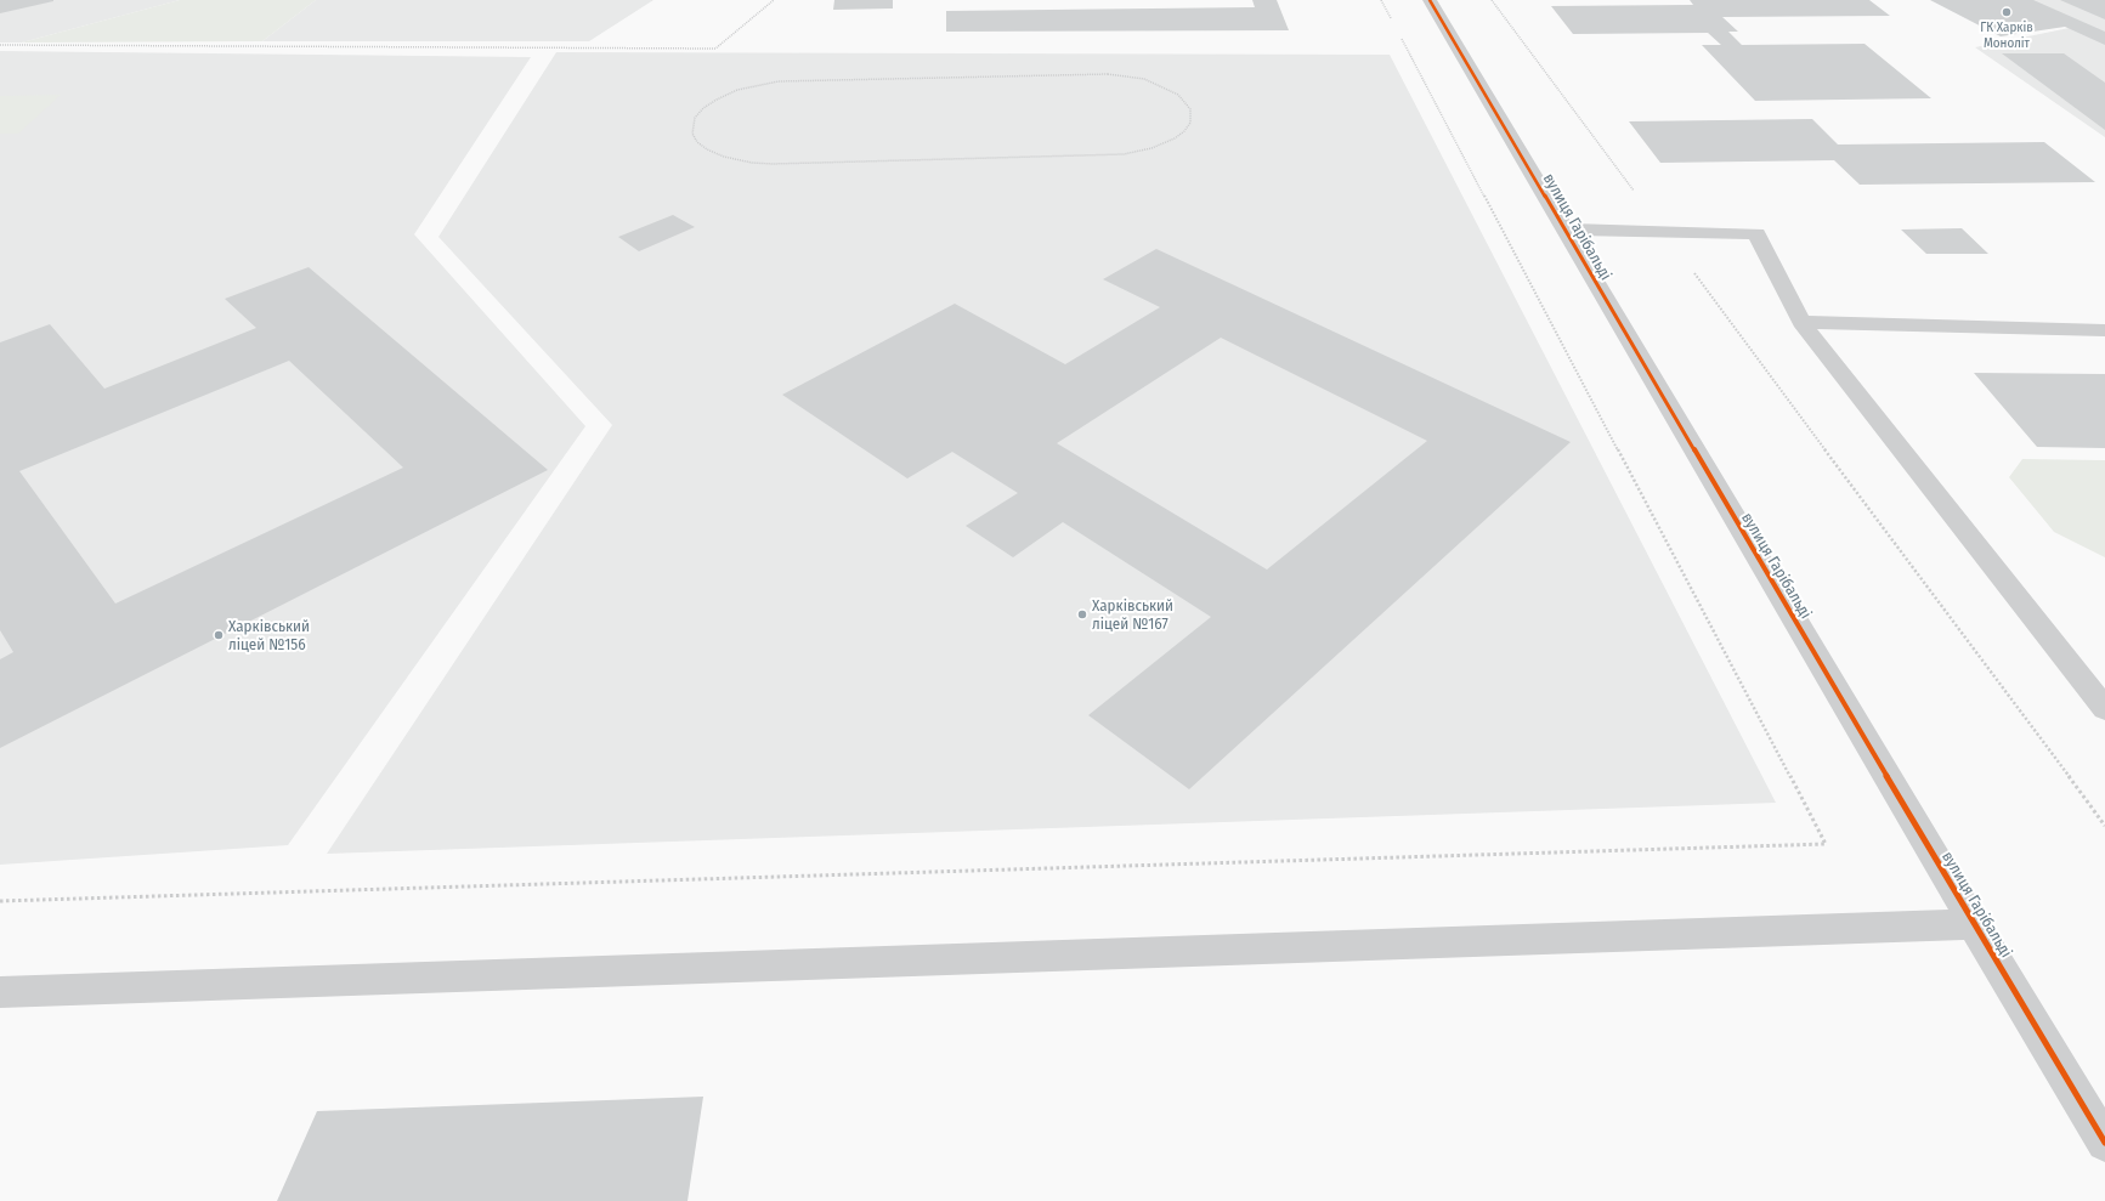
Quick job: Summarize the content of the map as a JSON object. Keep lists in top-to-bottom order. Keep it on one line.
{"streets":{"street":["вулиця Гарібальді"]},"places":["ГК Харків Моноліт","Харківський ліцей №167","Харківський ліцей №156"]}
